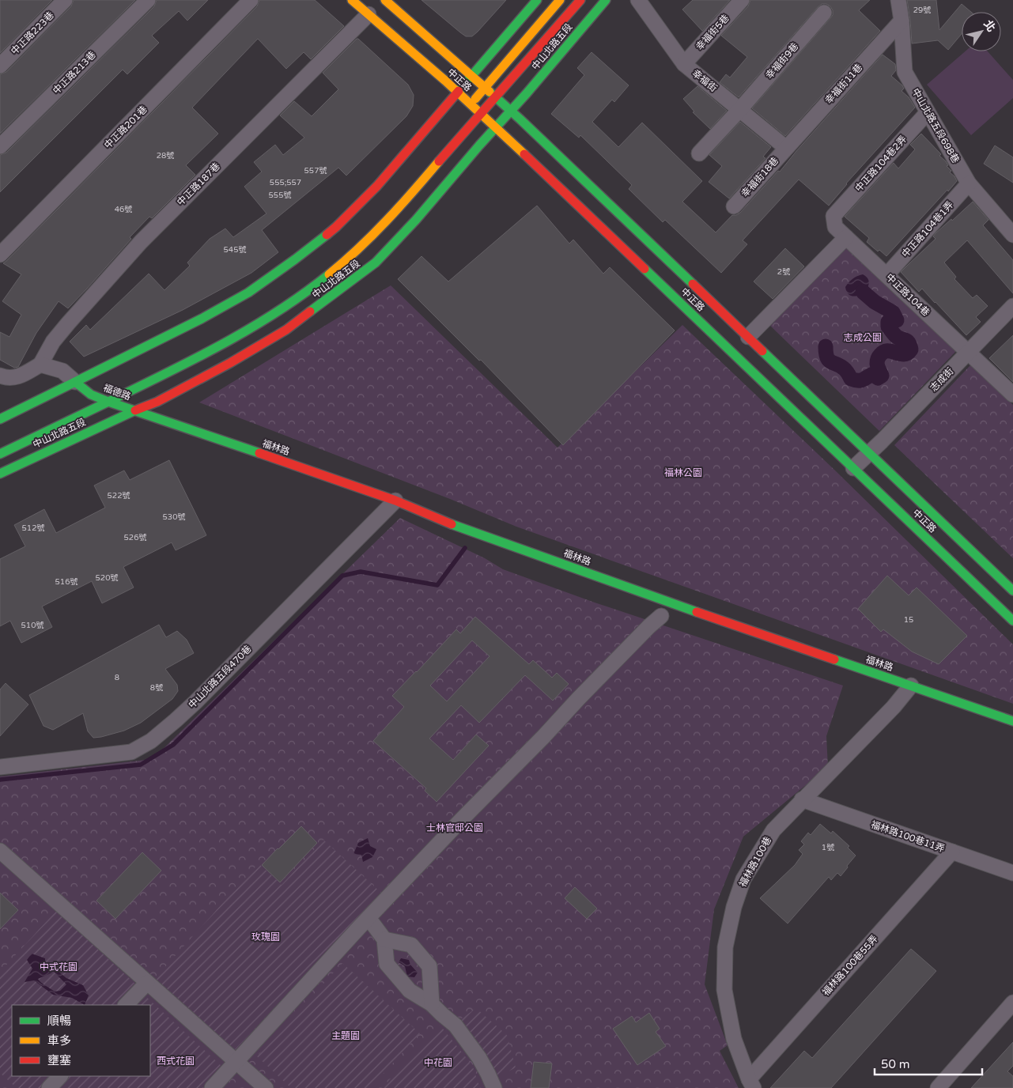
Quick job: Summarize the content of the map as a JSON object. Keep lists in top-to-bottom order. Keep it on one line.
{"streets":{"main road":["中山北路五段","中正路","福德路","福林路"],"street":["幸福街5巷","中正路223巷","幸福街9巷","中正路213巷","幸福街","幸福街11巷","中山北路五段698巷","中正路201巷","中正路104巷2弄","幸福街18巷","中正路187巷","中正路104巷1弄","中正路104巷","志成街","中山北路五段470巷","福林路100巷11弄","福林路100巷","福林路100巷55弄"]},"crossings":[["幸福街5巷","幸福街"],["中山北路五段","中正路"],["中山北路五段","福德路"],["中山北路五段","福林路"],["幸福街9巷","幸福街"],["中正路","中正路187巷"],["中正路","志成街"],["幸福街","幸福街11巷"],["幸福街","幸福街18巷"],["幸福街11巷","中山北路五段698巷"],["幸福街11巷","幸福街18巷"],["中山北路五段698巷","中正路104巷2弄"],["中山北路五段698巷","中正路104巷1弄"],["中正路104巷2弄","中正路104巷"],["中正路104巷1弄","中正路104巷"],["中正路104巷","志成街"],["福德路","福林路"],["福林路","中山北路五段470巷"],["福林路","福林路100巷"],["福林路100巷11弄","福林路100巷"],["福林路100巷11弄","福林路100巷55弄"],["福林路100巷","福林路100巷55弄"]],"parks":["志成公園","福林公園","士林官邸公園","玫瑰園","中式花園","主題園","西式花園","中花園"],"house_numbers":["29號","28號","557號","555;557","555號","46號","545號","2號","522號","530號","512號","526號","520號","516號","15","510號","8","8號","1號"],"legend":["順暢","車多","壅塞"],"scale_bar":"50 m","north":"top right"}
